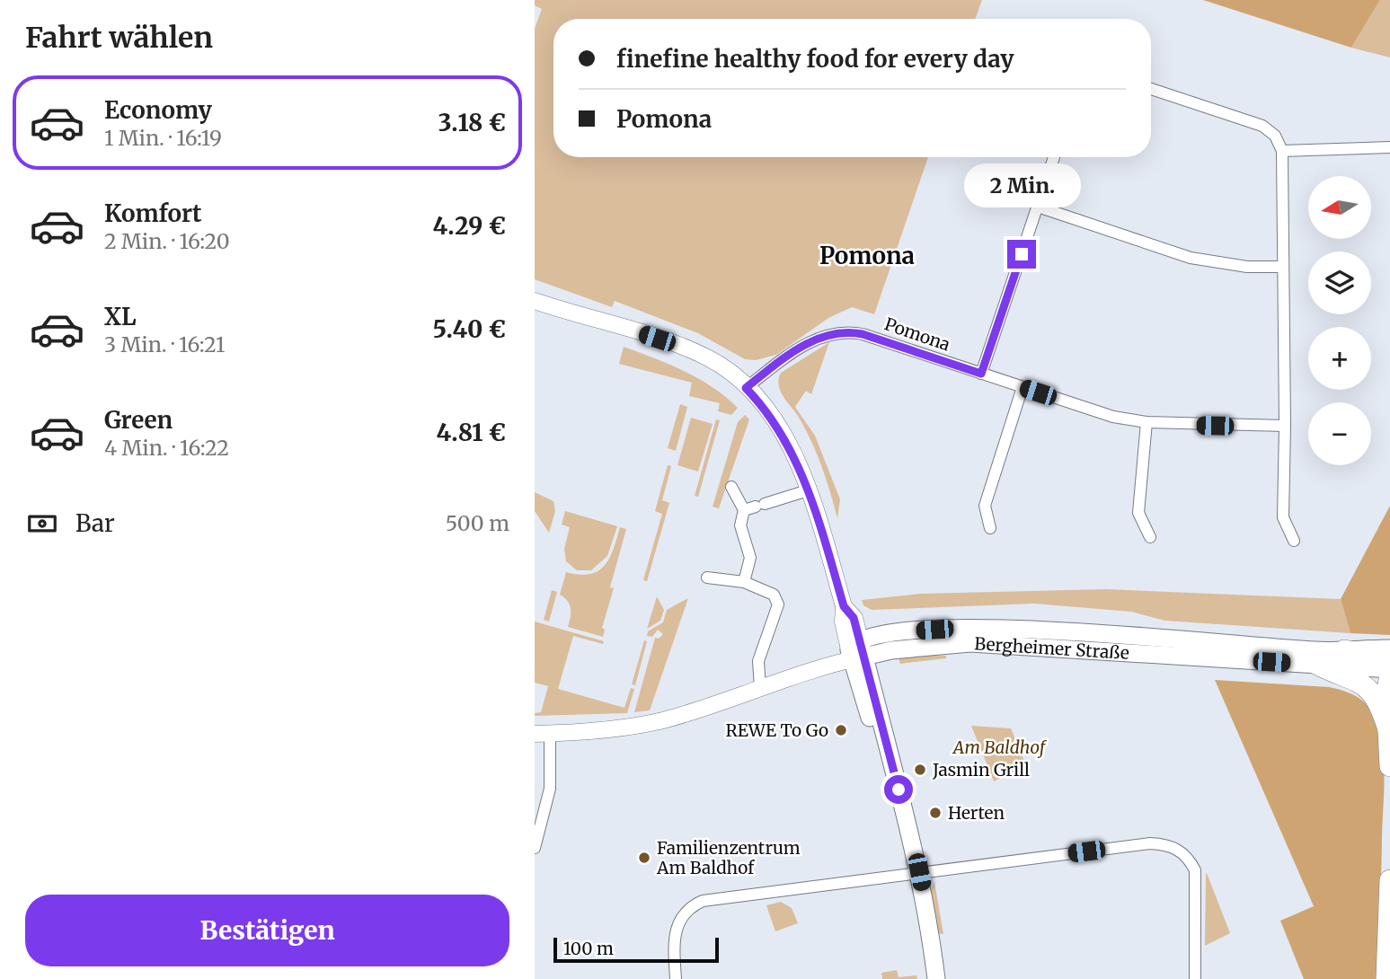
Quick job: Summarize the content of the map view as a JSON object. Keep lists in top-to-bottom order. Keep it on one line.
{"streets":{"main road":["Bergheimer Straße"],"street":["Pomona"]},"districts":["Pomona"],"parks":["Am Baldhof"],"places":["REWE To Go","Jasmin Grill","Herten","Familienzentrum Am Baldhof"],"scale_bar":"100 m","north":"left","page":{"heading":"Fahrt wählen","banner":["finefine healthy food for every day","Pomona"],"list":[{"name":"Economy","note":"1 Min. · 16:19","value":"3.18 €"},{"name":"Komfort","note":"2 Min. · 16:20","value":"4.29 €"},{"name":"XL","note":"3 Min. · 16:21","value":"5.40 €"},{"name":"Green","note":"4 Min. · 16:22","value":"4.81 €"}],"bubble":"2 Min.","map_buttons":["+","−"],"pay":["Bar","500 m"],"buttons":"Bestätigen","scale":"100 m"}}
